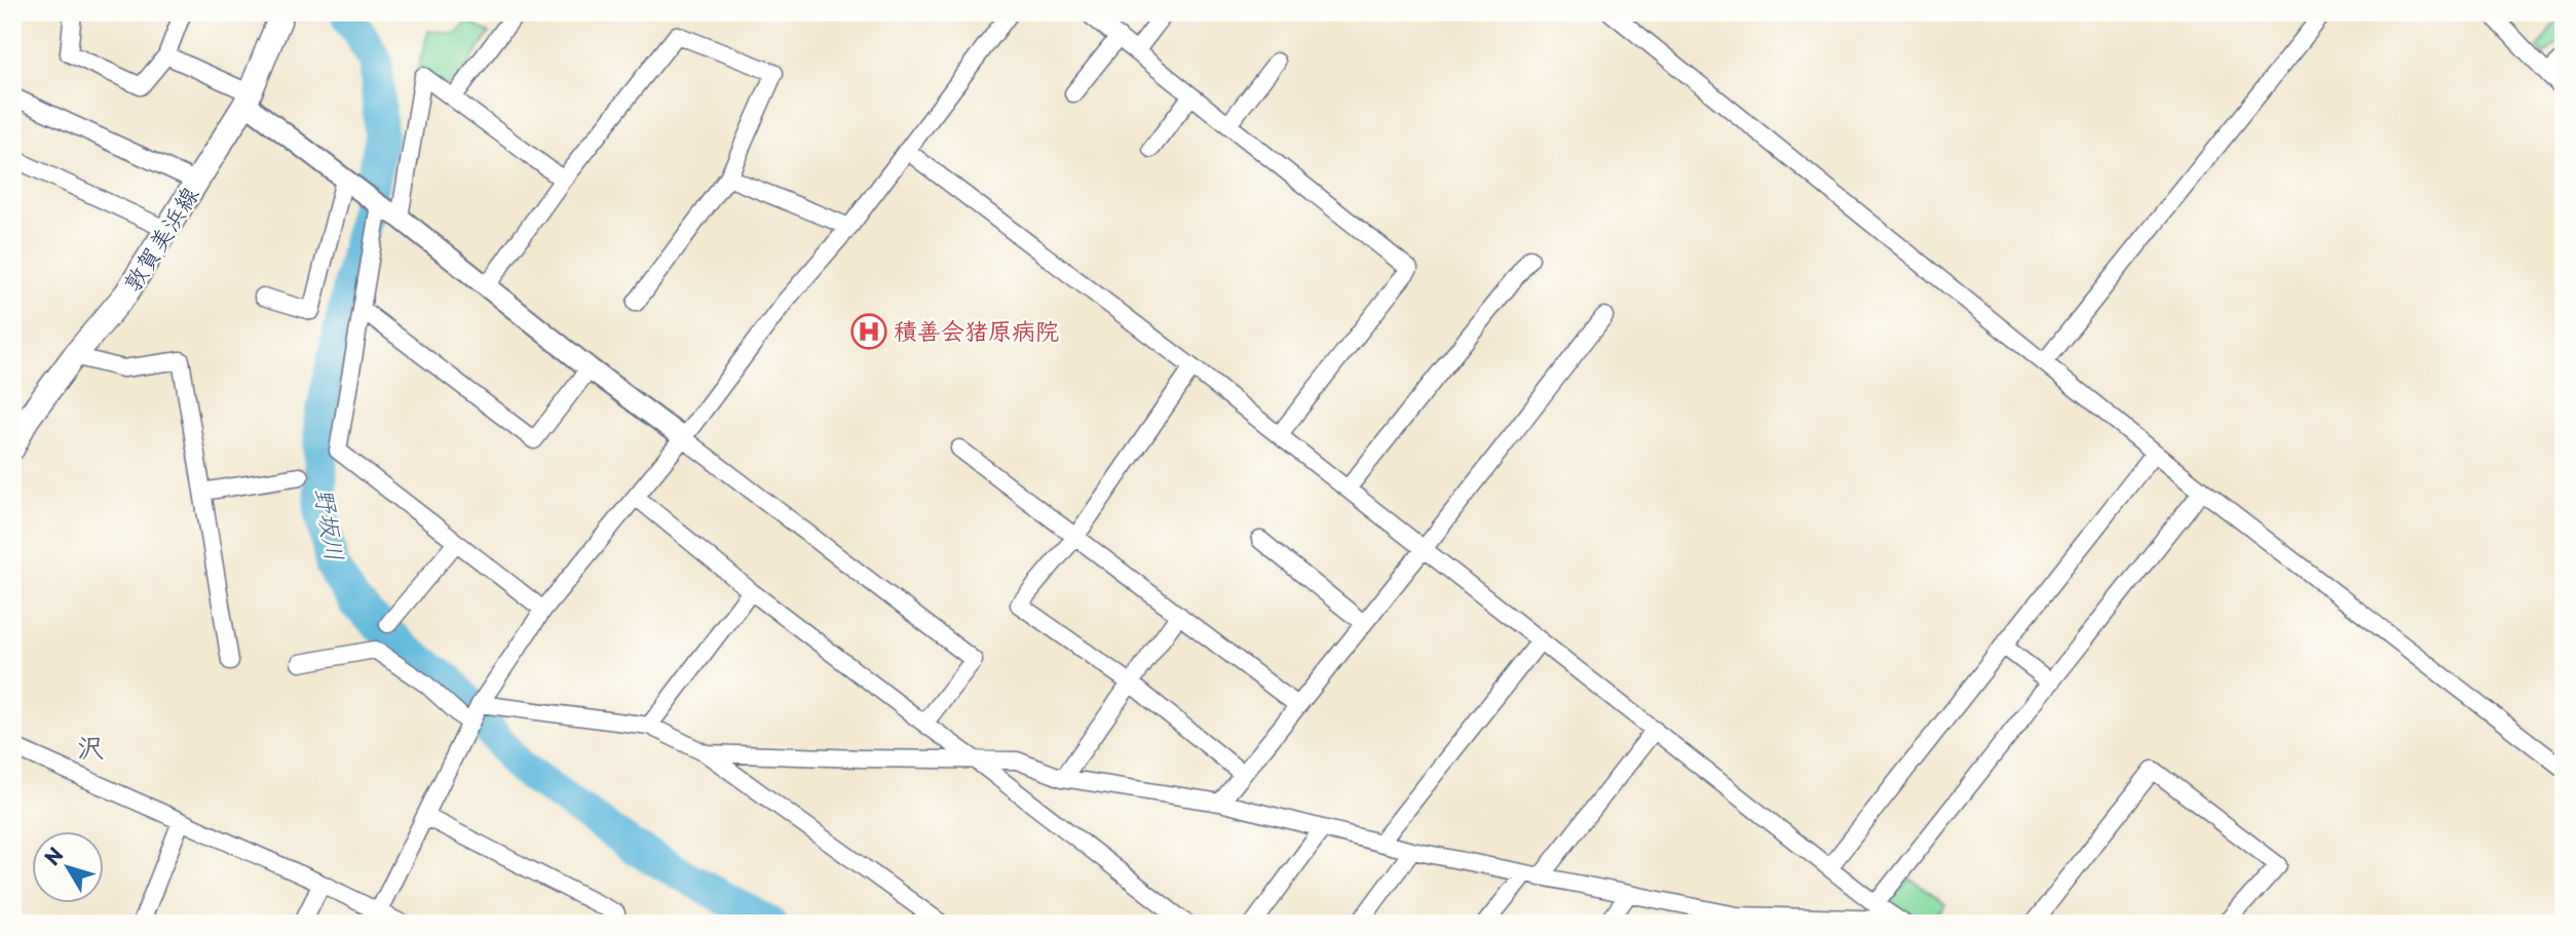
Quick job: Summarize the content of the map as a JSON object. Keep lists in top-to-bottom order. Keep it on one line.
{"streets":{"main road":["敦賀美浜線"]},"districts":["沢"],"water":["野坂川"],"places":{"hospital":["積善会猪原病院"]},"north":"top left"}
